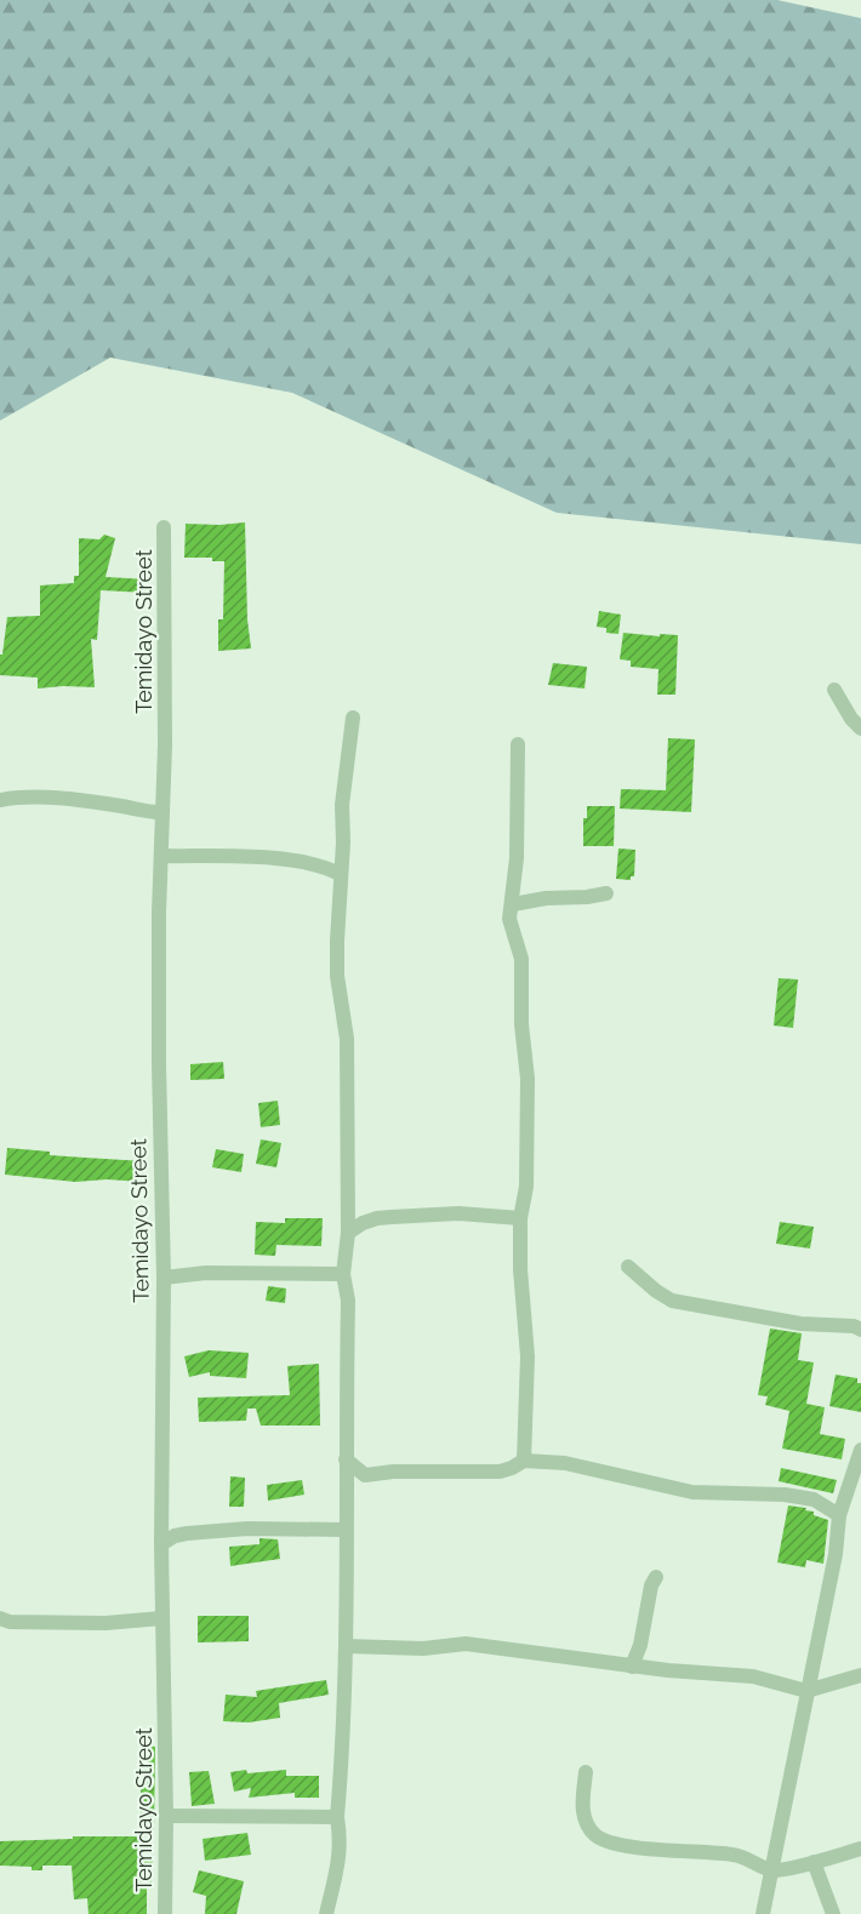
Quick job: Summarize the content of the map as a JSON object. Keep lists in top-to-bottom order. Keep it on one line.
{"streets":{"street":["Temidayo Street"]}}
